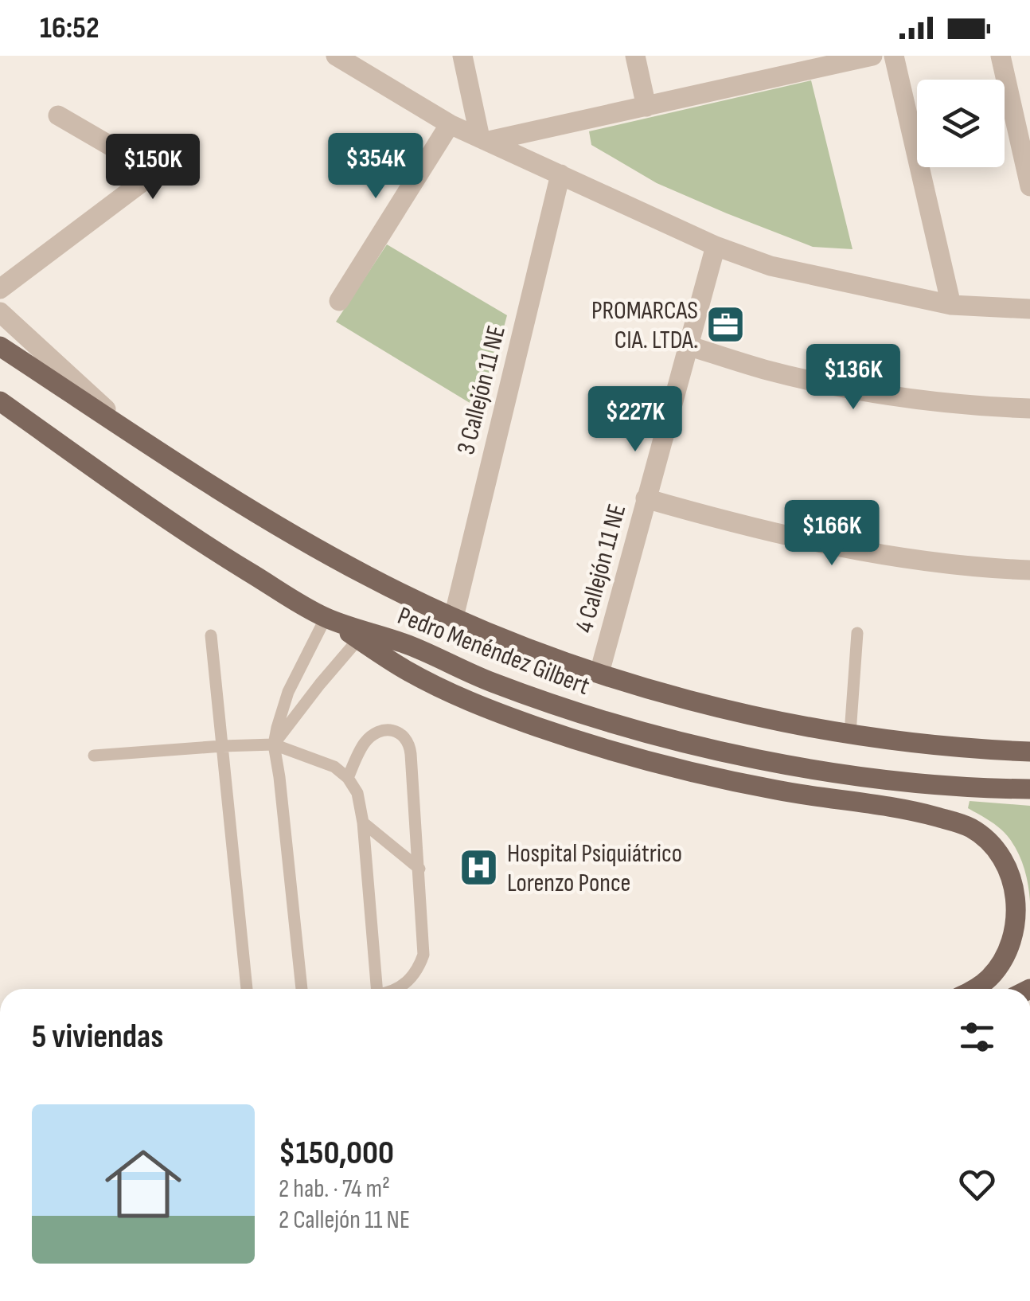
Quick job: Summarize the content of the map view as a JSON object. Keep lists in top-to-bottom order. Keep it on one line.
{"streets":{"main road":["Pedro Menéndez Gilbert"],"street":["3 Callejón 11 NE","4 Callejón 11 NE"]},"crossings":[["3 Callejón 11 NE","Pedro Menéndez Gilbert"],["4 Callejón 11 NE","Pedro Menéndez Gilbert"]],"places":{"office":["PROMARCAS CIA. LTDA."],"hospital":["Hospital Psiquiátrico Lorenzo Ponce"]},"page":{"status":"16:52","price":["$354K","$150K","$136K","$227K","$166K"],"heading":"5 viviendas","list":[{"name":"$150,000","note":"2 hab. · 74 m² · 2 Callejón 11 NE"}]}}
